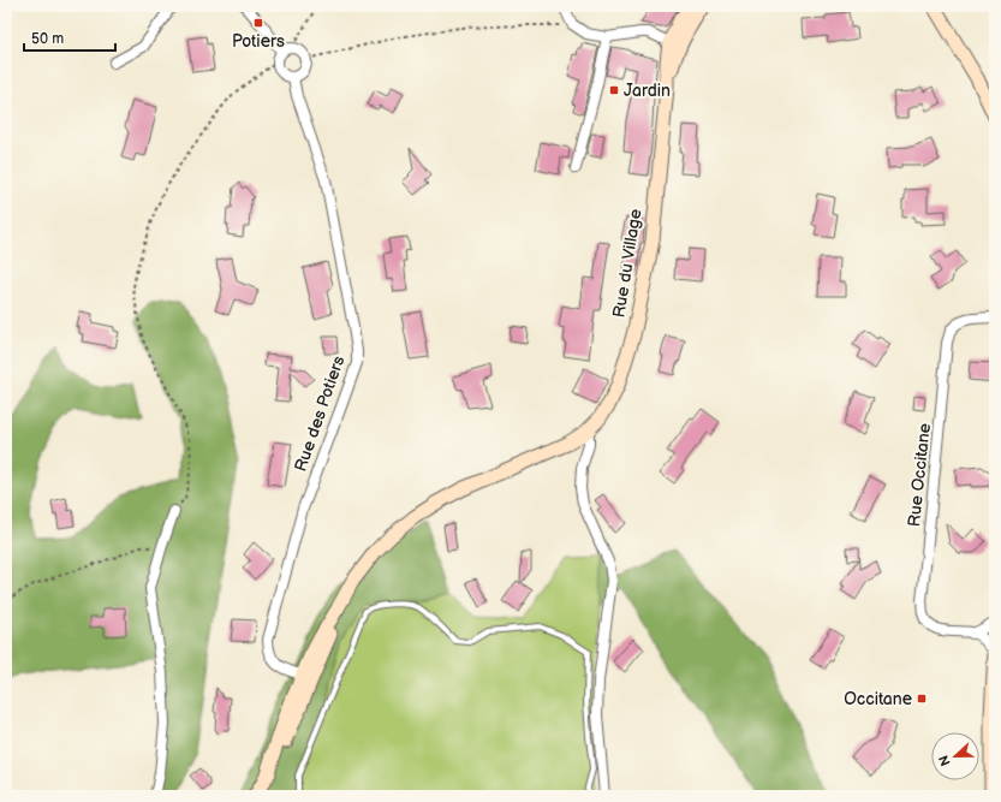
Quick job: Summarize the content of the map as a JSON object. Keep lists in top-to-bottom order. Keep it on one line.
{"streets":{"street":["Rue du Village","Rue des Potiers","Rue Occitane"]},"crossings":[["Rue du Village","Rue des Potiers"]],"places":{"transit":["Potiers","Jardin","Occitane"]},"scale_bar":"50 m","north":"left"}
